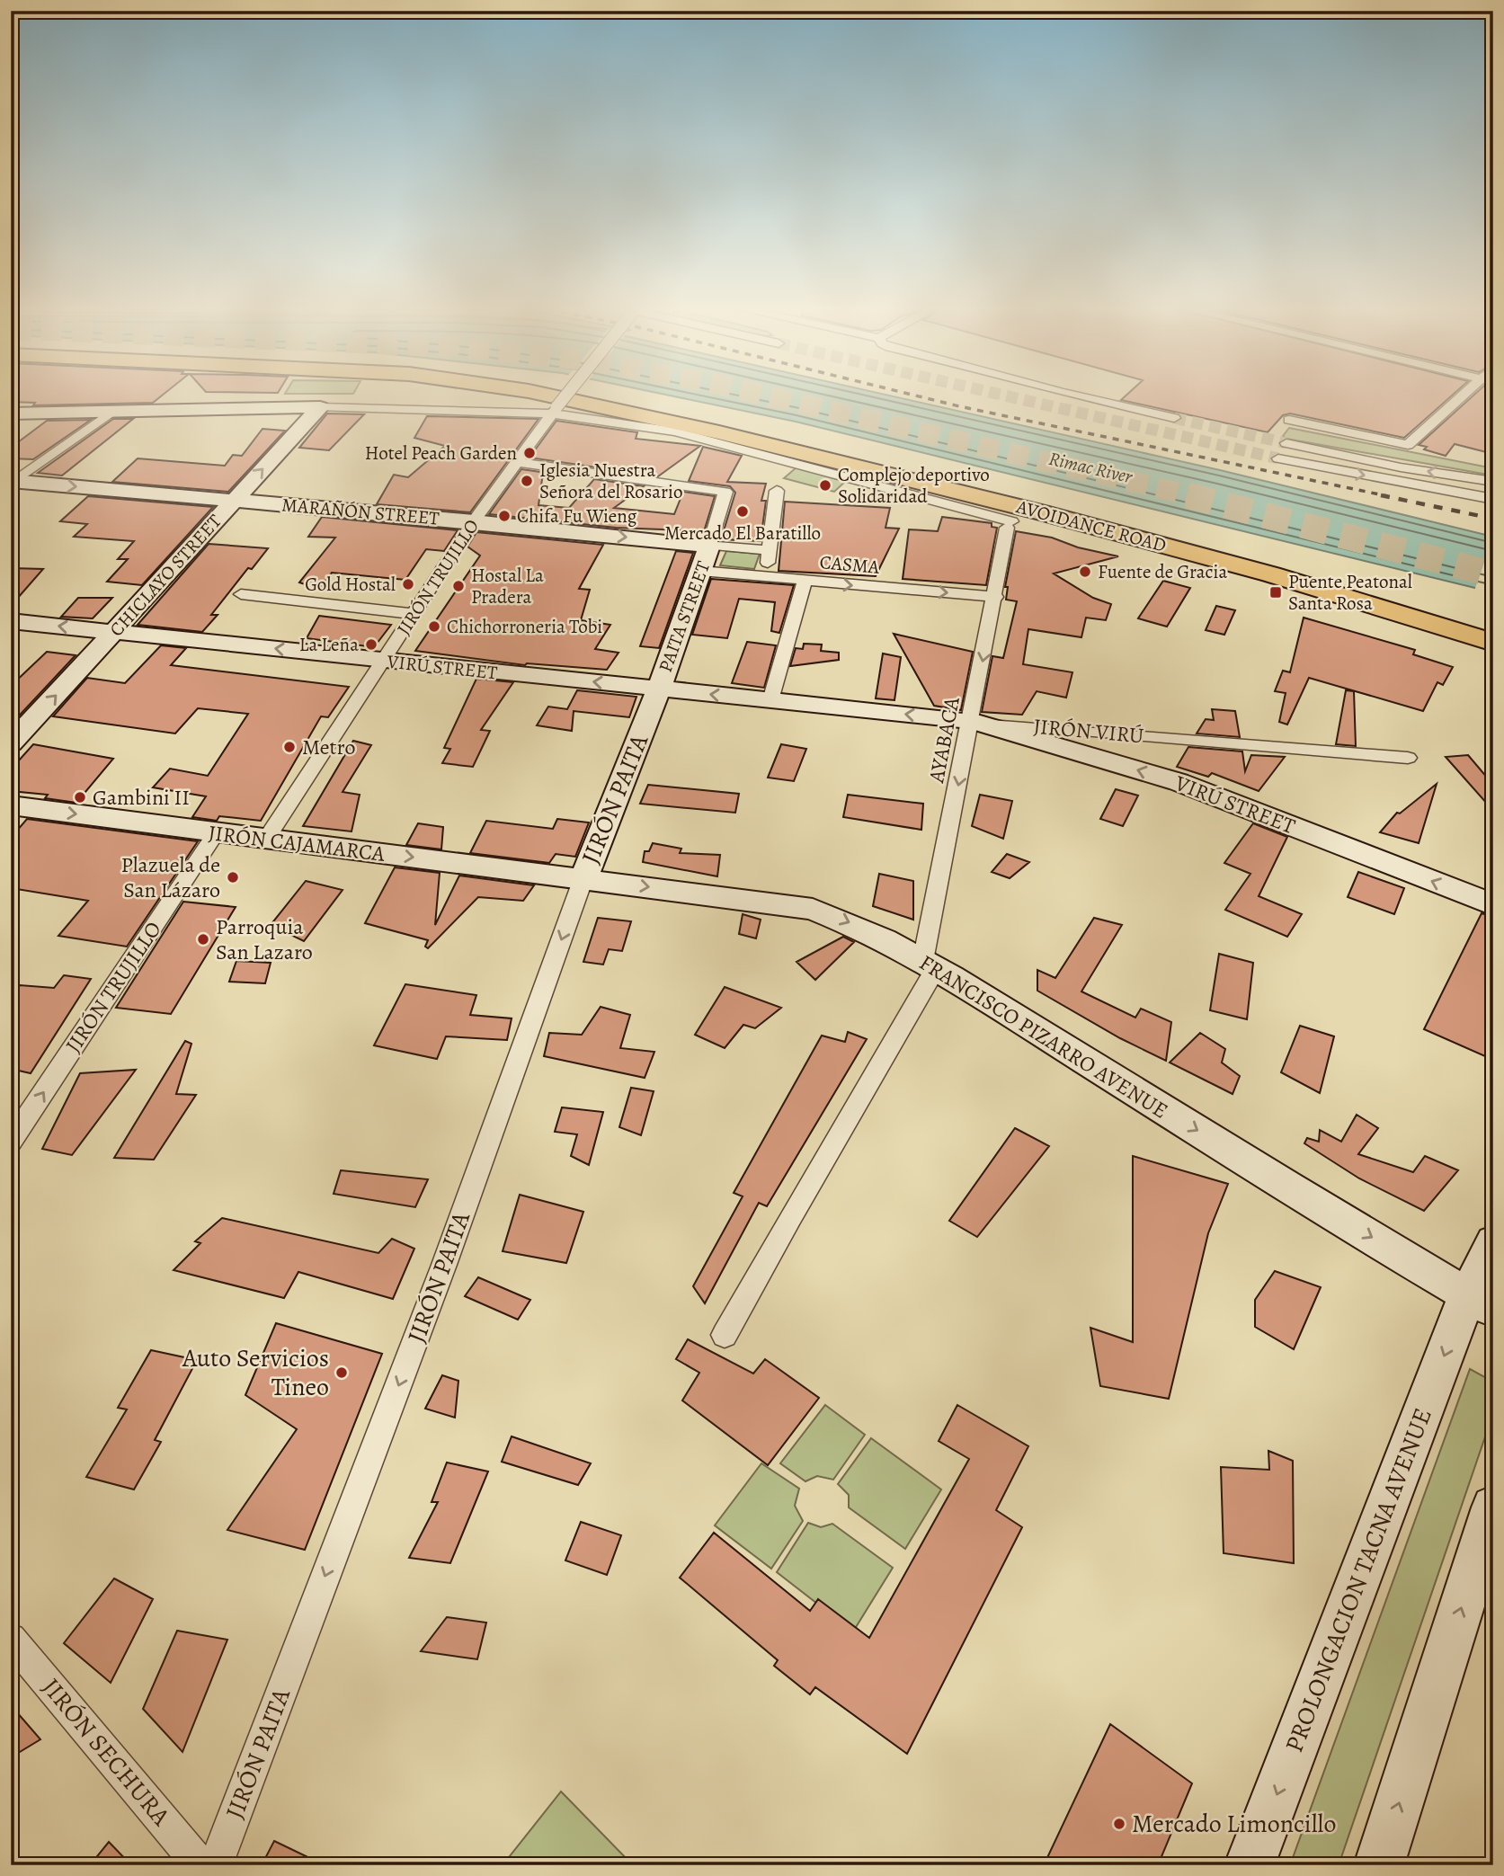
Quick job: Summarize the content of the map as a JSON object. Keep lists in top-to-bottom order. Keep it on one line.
{"streets":{"highway":["AVOIDANCE ROAD"],"main road":["MARAÑÓN STREET","CHICLAYO STREET","PAITA STREET","VIRÚ STREET","JIRÓN VIRÚ","JIRÓN PAITA","JIRÓN CAJAMARCA","FRANCISCO PIZARRO AVENUE","PROLONGACION TACNA AVENUE"],"street":["CASMA","JIRÓN TRUJILLO","AYABACA","JIRÓN SECHURA"]},"crossings":[["MARAÑÓN STREET","CHICLAYO STREET"],["MARAÑÓN STREET","JIRÓN TRUJILLO"],["MARAÑÓN STREET","PAITA STREET"],["CASMA","PAITA STREET"],["CASMA","AYABACA"],["CHICLAYO STREET","VIRÚ STREET"],["JIRÓN TRUJILLO","VIRÚ STREET"],["JIRÓN TRUJILLO","AYABACA"],["JIRÓN TRUJILLO","JIRÓN CAJAMARCA"],["PAITA STREET","VIRÚ STREET"],["PAITA STREET","JIRÓN PAITA"],["VIRÚ STREET","JIRÓN VIRÚ"],["VIRÚ STREET","AYABACA"],["VIRÚ STREET","JIRÓN PAITA"],["JIRÓN VIRÚ","AYABACA"],["AYABACA","FRANCISCO PIZARRO AVENUE"],["JIRÓN PAITA","JIRÓN CAJAMARCA"],["JIRÓN PAITA","FRANCISCO PIZARRO AVENUE"],["JIRÓN CAJAMARCA","FRANCISCO PIZARRO AVENUE"],["FRANCISCO PIZARRO AVENUE","PROLONGACION TACNA AVENUE"]],"one_way":["CASMA","CHICLAYO STREET","JIRÓN TRUJILLO","VIRÚ STREET","JIRÓN PAITA","JIRÓN CAJAMARCA","FRANCISCO PIZARRO AVENUE"],"water":["Rimac River"],"places":{"other":["Hotel Peach Garden","Iglesia Nuestra Señora del Rosario","Complejo deportivo Solidaridad","Mercado El Baratillo","Chifa Fu Wieng","Fuente de Gracia","Gold Hostal","Hostal La Pradera","Chichorroneria Tobi","La Leña","Metro","Gambini II","Plazuela de San Lázaro","Parroquia San Lazaro","Auto Servicios Tineo","Mercado Limoncillo"],"transit":["Puente Peatonal Santa Rosa"]}}
